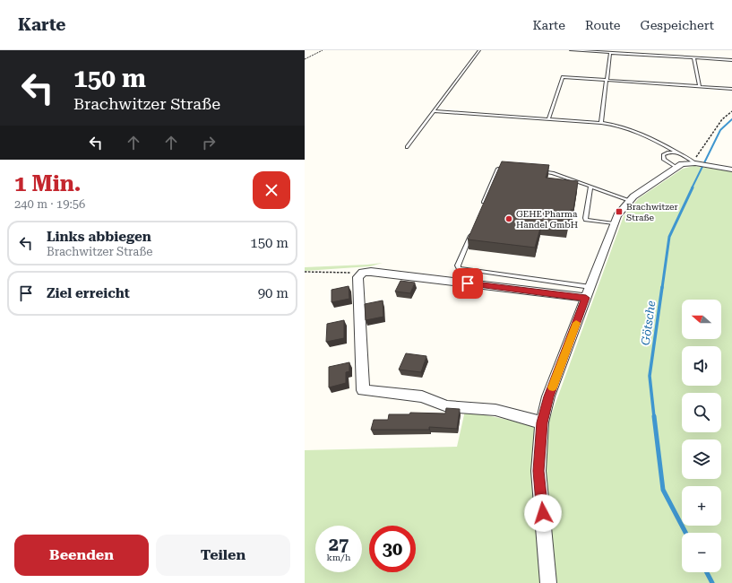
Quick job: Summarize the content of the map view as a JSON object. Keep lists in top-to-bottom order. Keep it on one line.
{"water":["Götsche"],"places":{"transit":["Brachwitzer Straße"],"other":["GEHE Pharma Handel GmbH"]},"north":"left","page":{"header":"Karte","nav":["Karte","Route","Gespeichert"],"turn":["150 m","Brachwitzer Straße"],"heading":["1 Min.","240 m · 19:56"],"list":[{"name":"Links abbiegen","note":"Brachwitzer Straße","value":"150 m"},{"name":"Ziel erreicht","value":"90 m"}],"map_buttons":["+","−"],"speed":"27 km/h","limit":"30","buttons":["Beenden","Teilen"]}}
